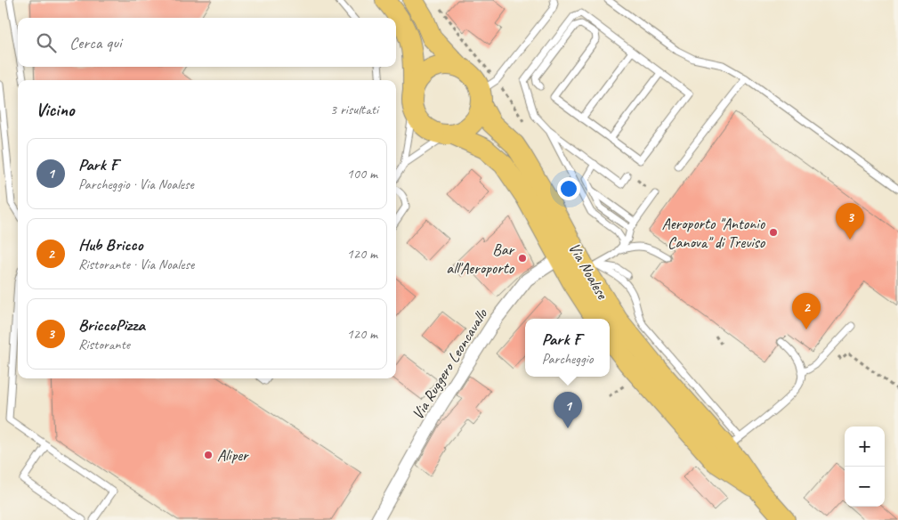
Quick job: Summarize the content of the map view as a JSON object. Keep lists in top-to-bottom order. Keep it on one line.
{"streets":{"main road":["Via Noalese"],"street":["Via Ruggero Leoncavallo"]},"crossings":[["Via Noalese","Via Ruggero Leoncavallo"]],"places":["Aeroporto \"Antonio Canova\" di Treviso","Bar all'Aeroporto","Aliper"],"page":{"search":"Cerca qui","heading":["Vicino","3 risultati"],"list":[{"mark":"1","name":"Park F","note":"Parcheggio · Via Noalese","value":"100 m"},{"mark":"2","name":"Hub Bricco","note":"Ristorante · Via Noalese","value":"120 m"},{"mark":"3","name":"BriccoPizza","note":"Ristorante","value":"120 m"}],"pins":["3","2","1"],"popup":["Park F","Parcheggio"],"map_buttons":["+","−"]}}
